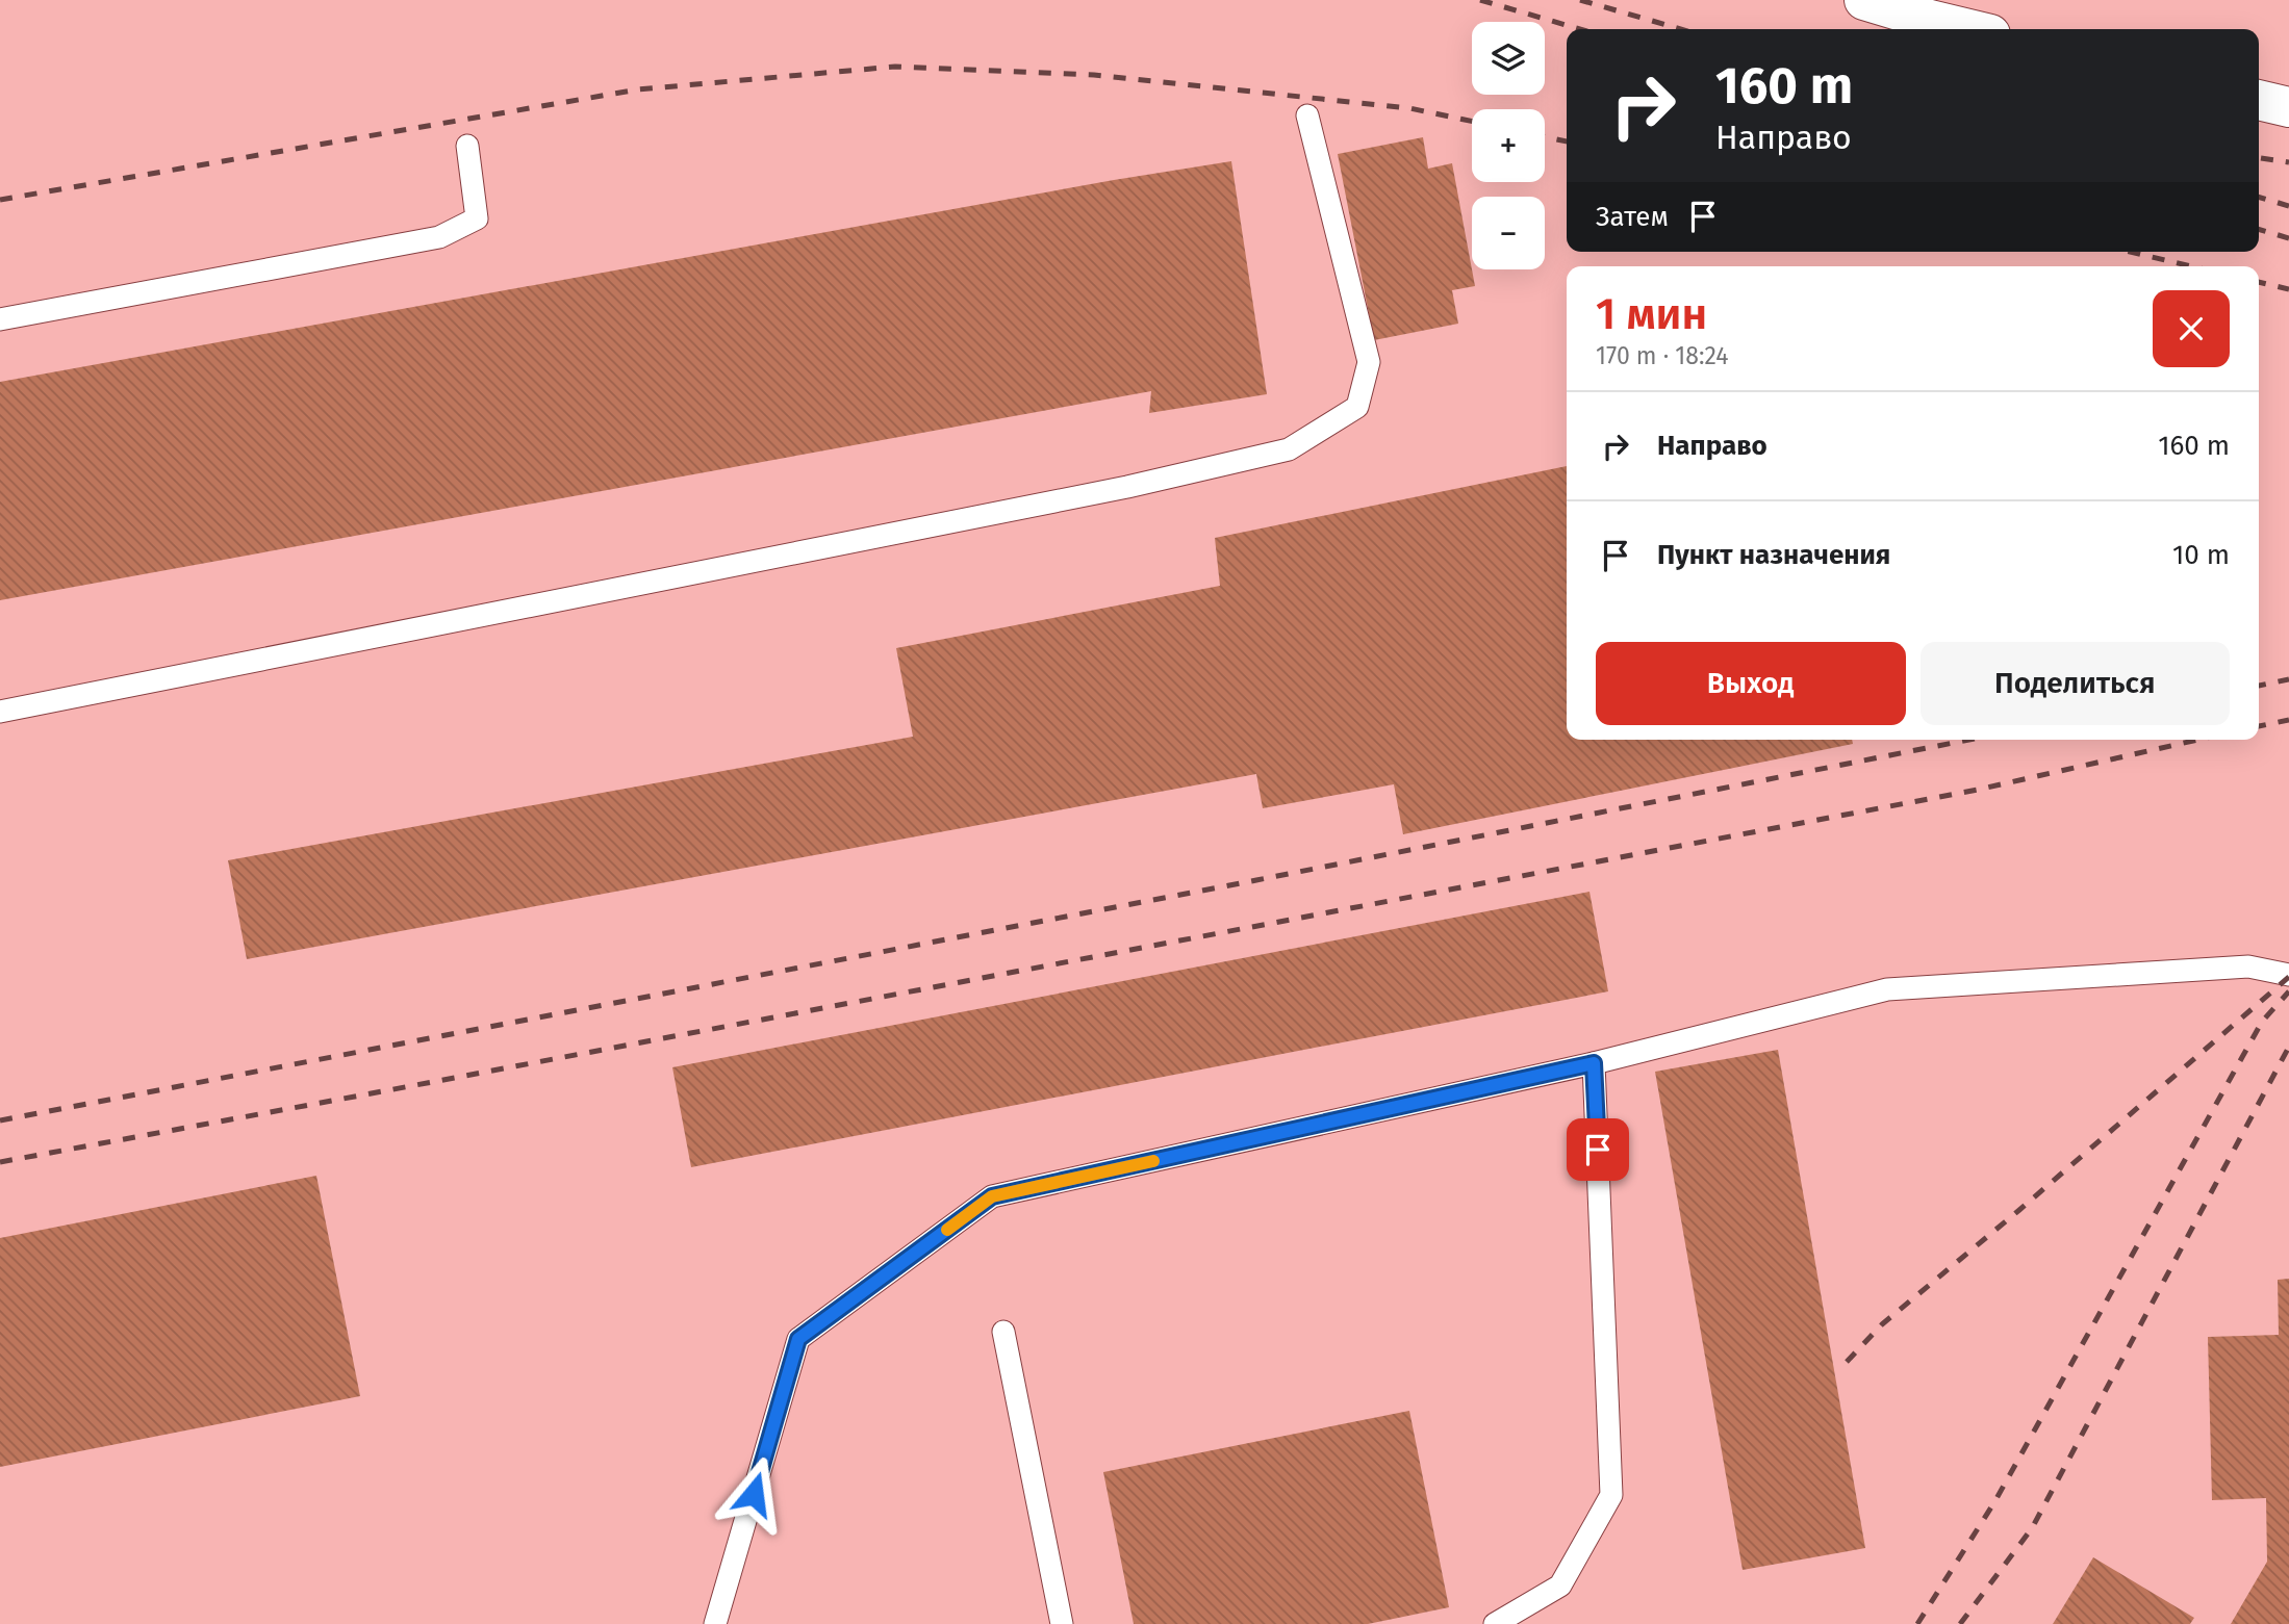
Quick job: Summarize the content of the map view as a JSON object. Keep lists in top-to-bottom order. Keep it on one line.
{"page":{"map_buttons":["+","−"],"turn":["160 m","Направо"],"then":"Затем","heading":["1 мин","170 m · 18:24"],"list":[{"name":"Направо","value":"160 m"},{"name":"Пункт назначения","value":"10 m"}],"buttons":["Выход","Поделиться"]}}
